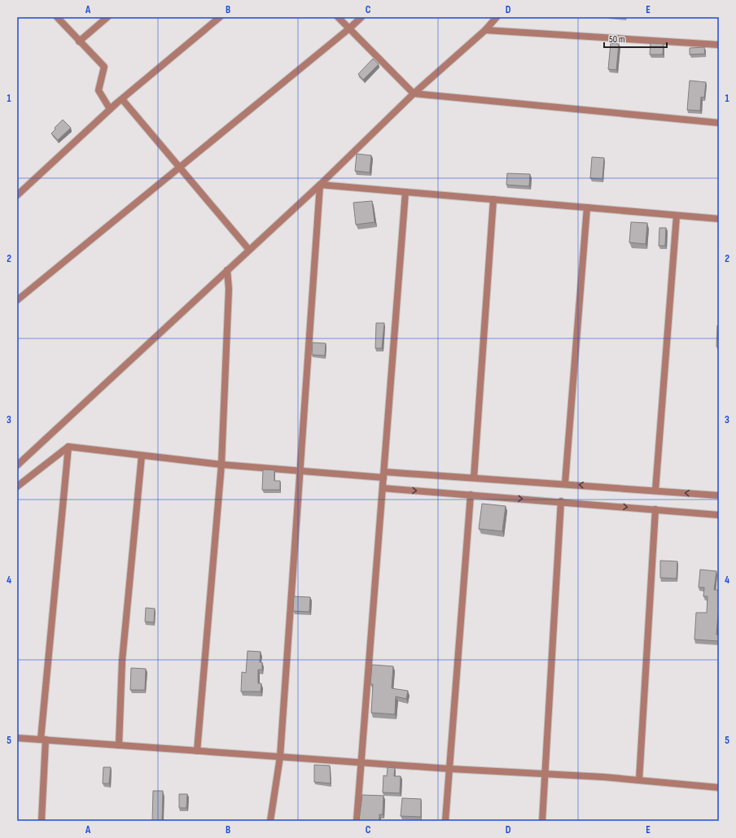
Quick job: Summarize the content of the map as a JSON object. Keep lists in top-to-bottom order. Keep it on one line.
{"scale_bar":"50 m","grid":{"columns":["A","B","C","D","E"],"rows":["1","2","3","4","5"]}}
